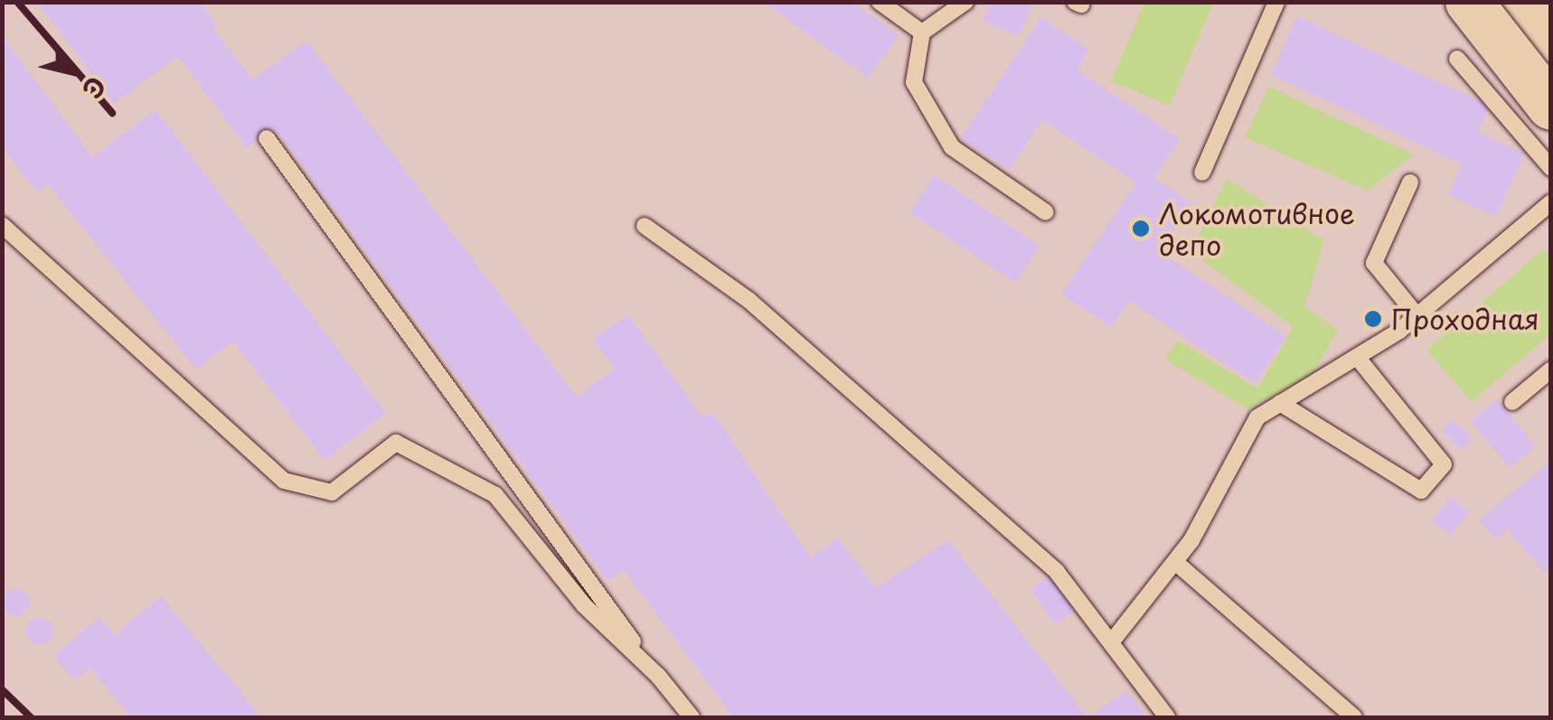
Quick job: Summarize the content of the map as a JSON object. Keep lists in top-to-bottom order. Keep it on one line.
{"places":["Локомотивное депо","Проходная"],"north":"bottom right"}
